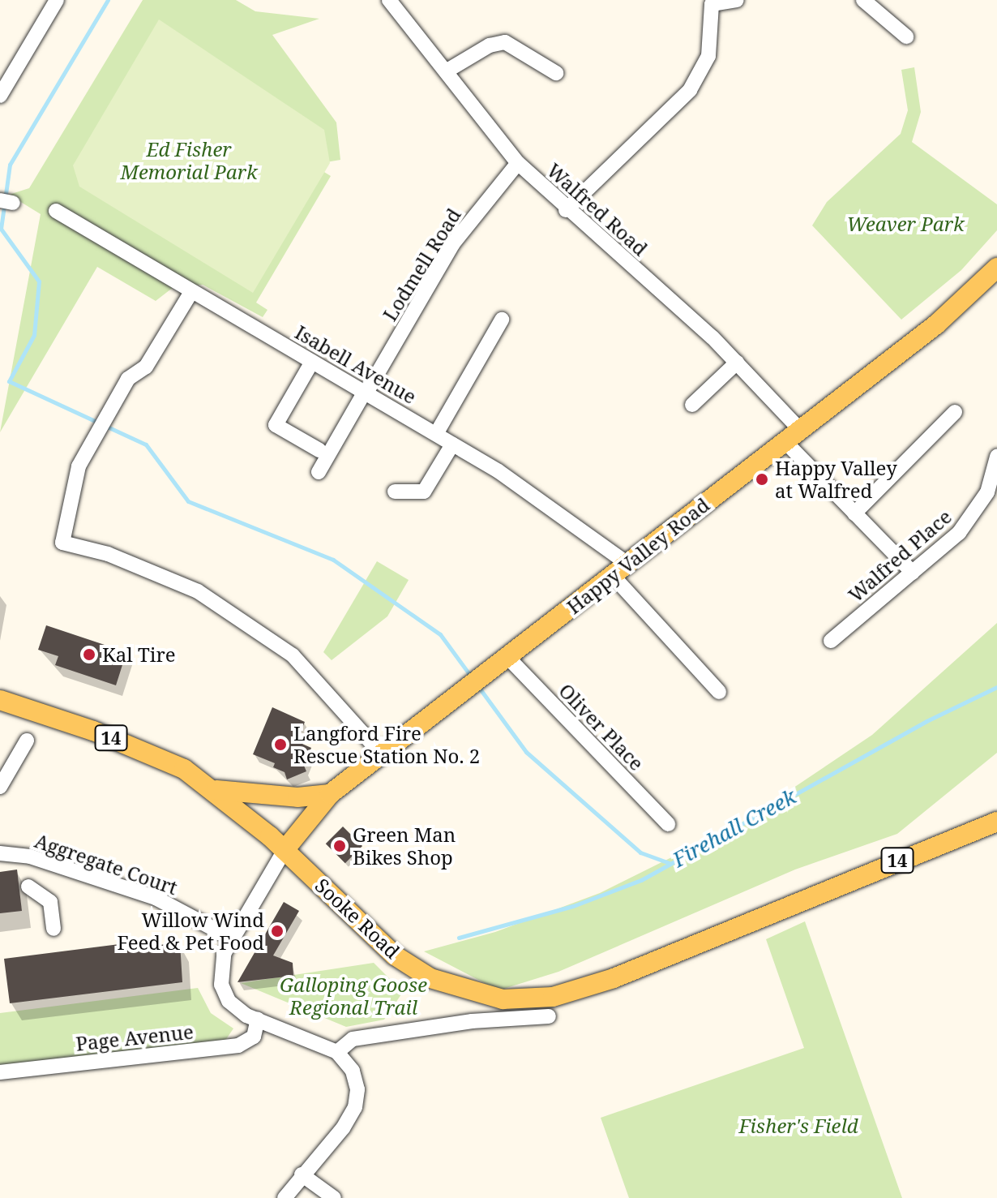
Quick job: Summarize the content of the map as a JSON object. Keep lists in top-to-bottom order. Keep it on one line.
{"streets":{"main road":["Happy Valley Road","14","Sooke Road"],"street":["Walfred Road","Lodmell Road","Isabell Avenue","Walfred Place","Oliver Place","Aggregate Court","Page Avenue"]},"crossings":[["Walfred Road","Lodmell Road"],["Walfred Road","Happy Valley Road"],["Walfred Road","Walfred Place"],["Lodmell Road","Isabell Avenue"],["Isabell Avenue","Happy Valley Road"],["Happy Valley Road","Oliver Place"],["Happy Valley Road","Sooke Road"]],"water":["Firehall Creek"],"parks":["Ed Fisher Memorial Park","Weaver Park","Galloping Goose Regional Trail","Fisher's Field"],"places":["Happy Valley at Walfred","Kal Tire","Langford Fire Rescue Station No. 2","Green Man Bikes Shop","Willow Wind Feed & Pet Food"]}
